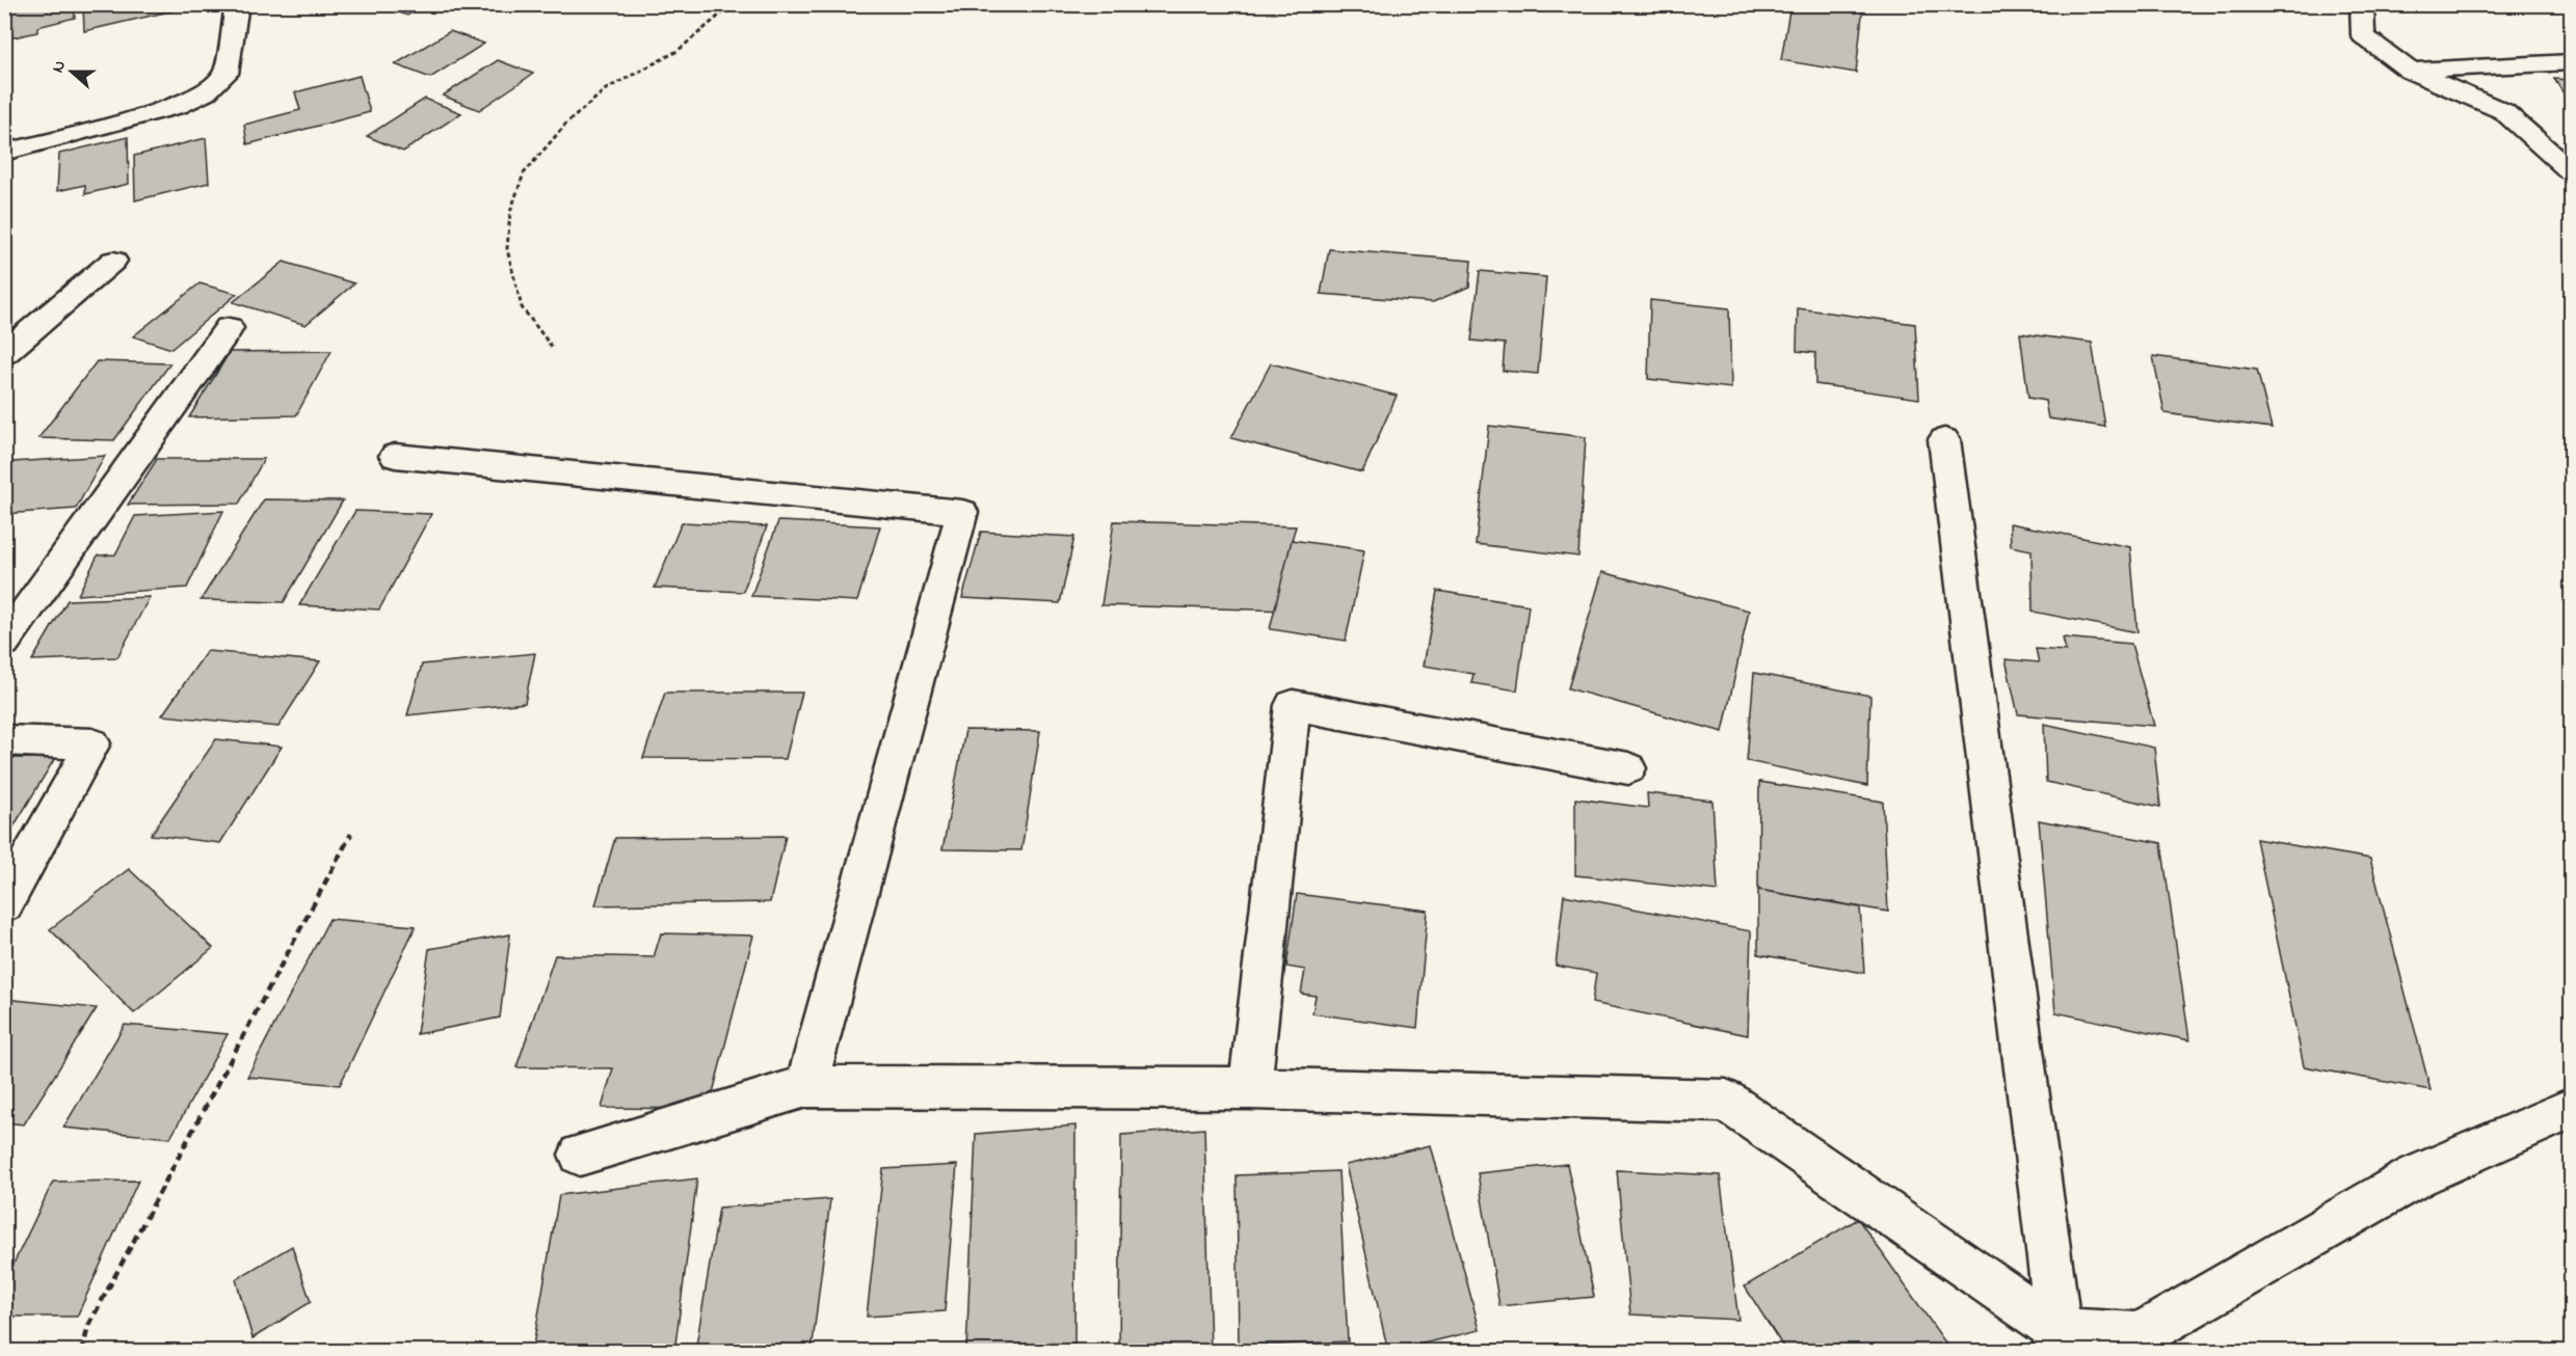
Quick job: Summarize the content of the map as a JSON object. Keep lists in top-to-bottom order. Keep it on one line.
{"north":"left"}
